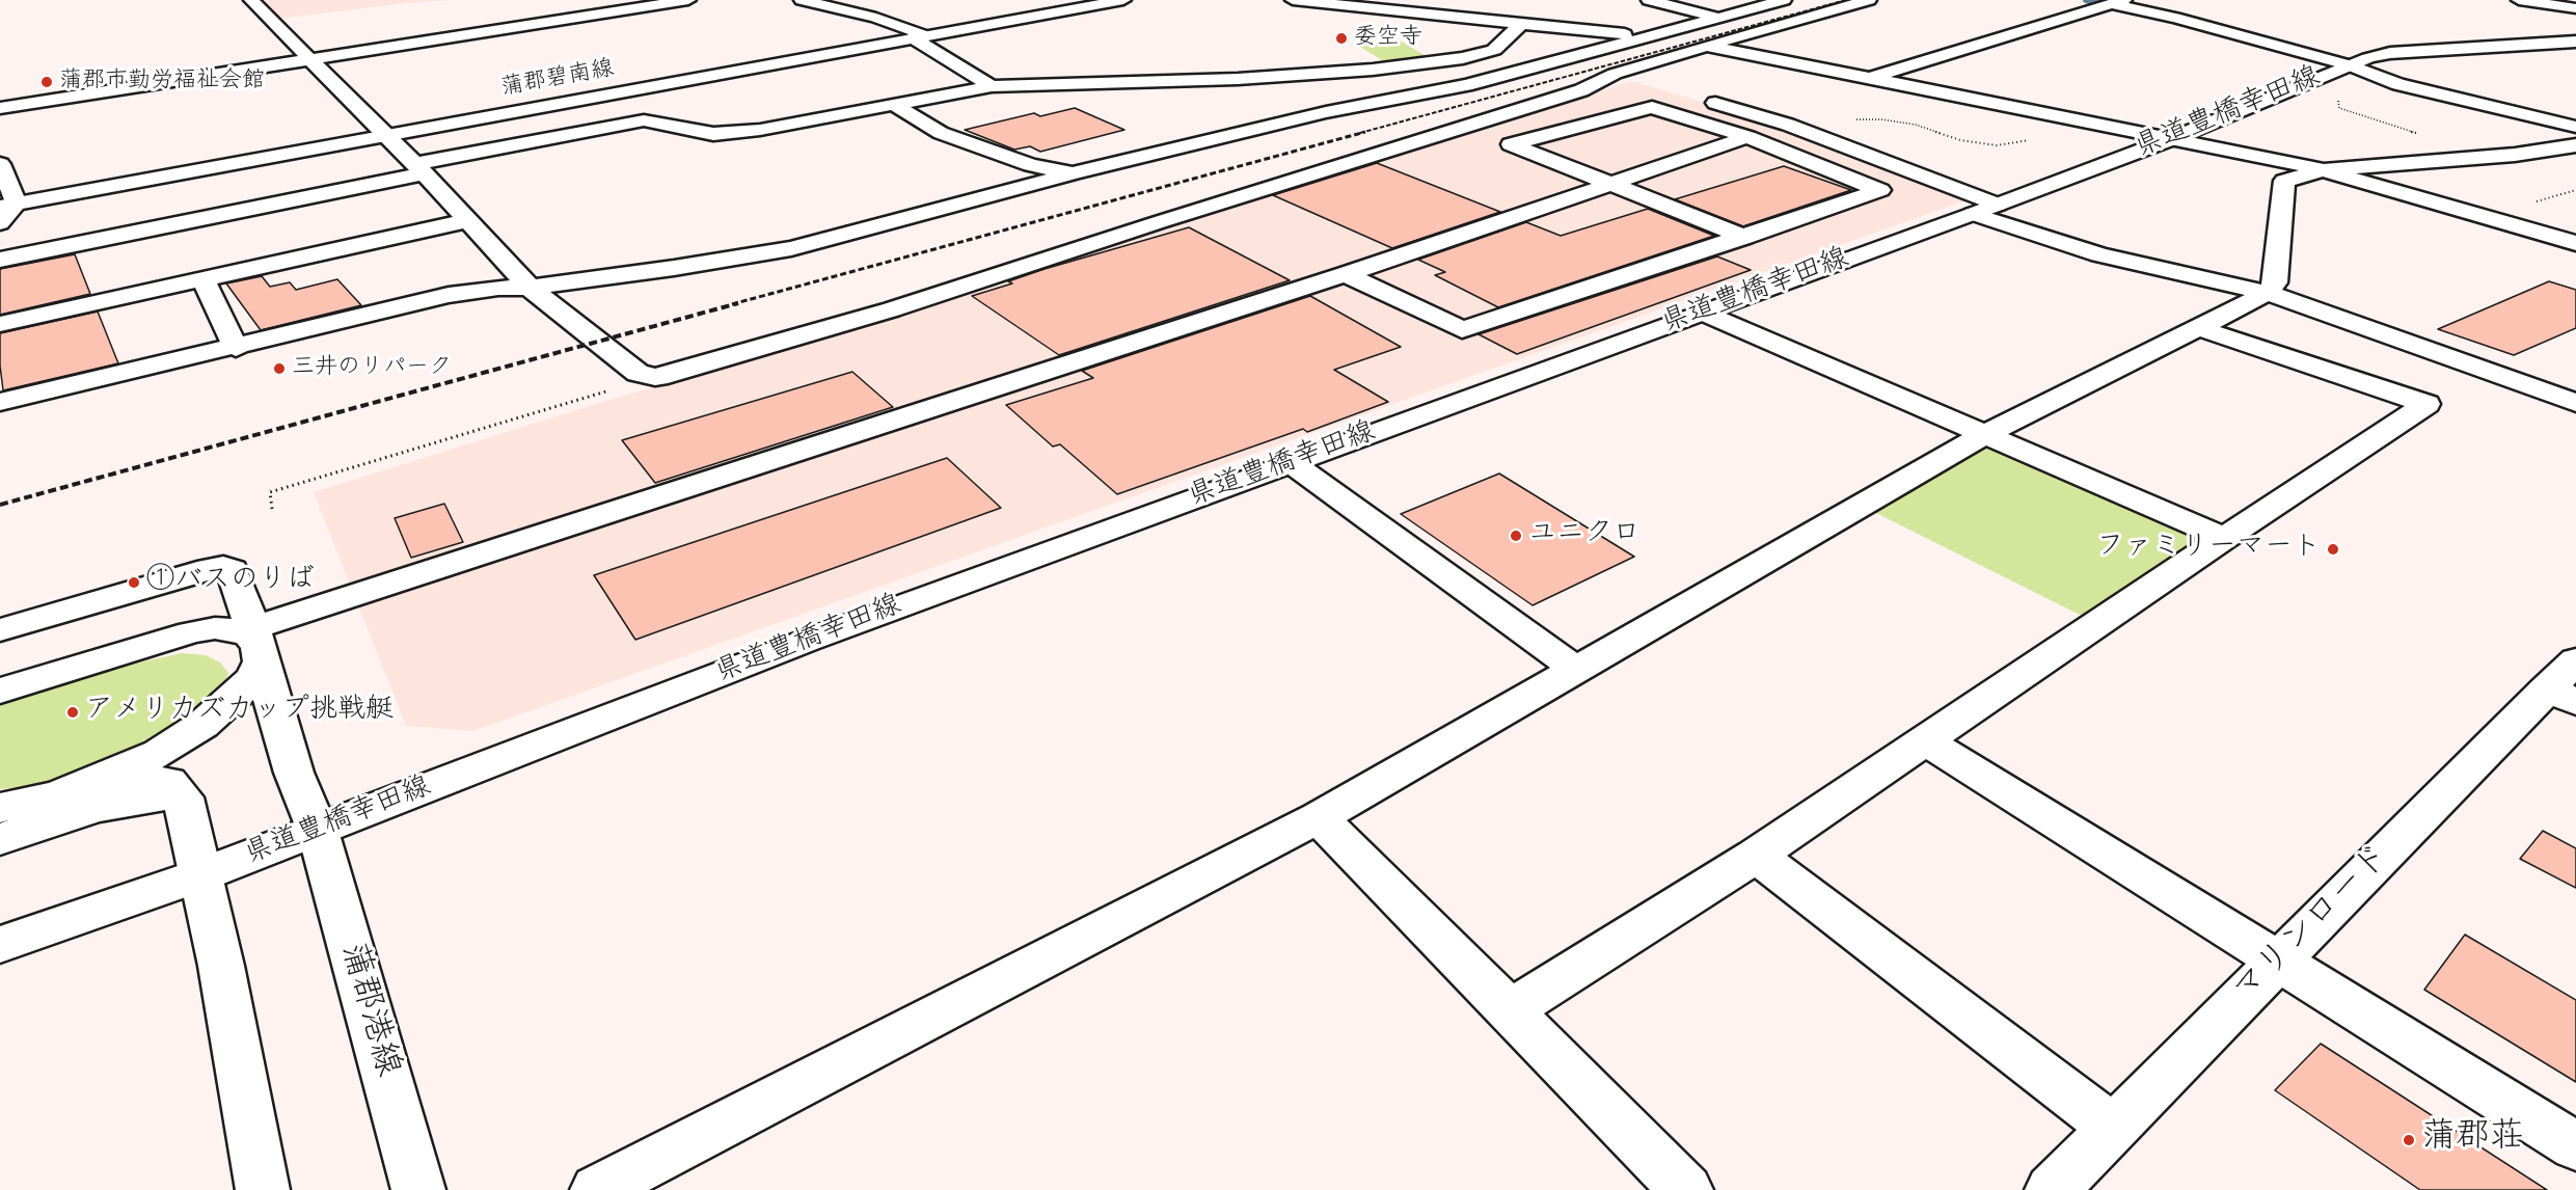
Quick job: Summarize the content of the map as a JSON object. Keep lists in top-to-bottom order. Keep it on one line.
{"streets":{"street":["蒲郡碧南線","県道豊橋幸田線","マリンロード","蒲郡港線"]},"crossings":[["県道豊橋幸田線","蒲郡港線"]],"places":["委空寺","蒲郡市勤労福祉会館","三井のリパーク","ユニクロ","ファミリーマート","①バスのりば","アメリカズカップ挑戦艇","蒲郡荘"]}
